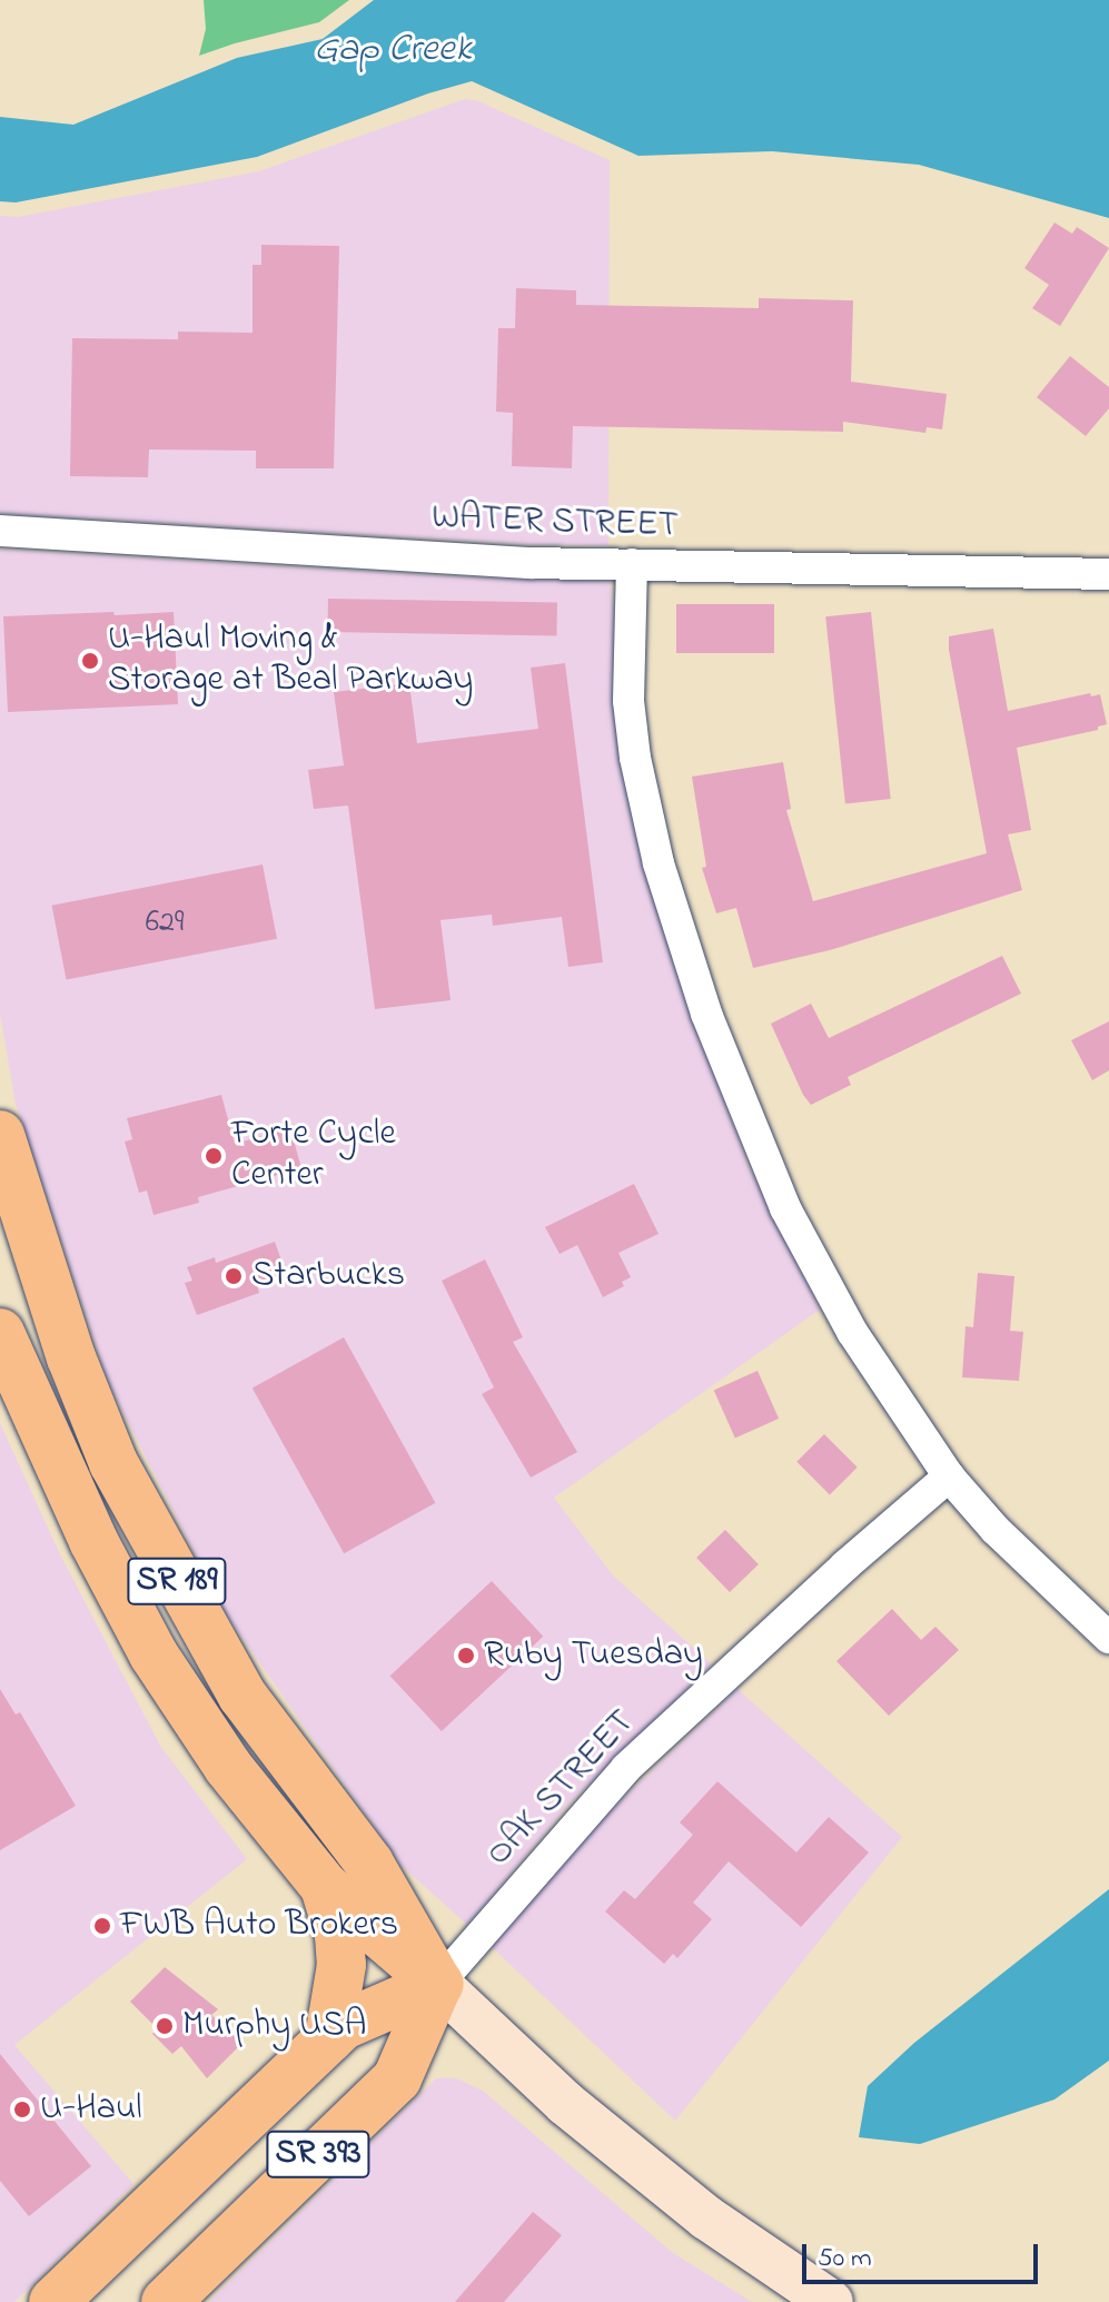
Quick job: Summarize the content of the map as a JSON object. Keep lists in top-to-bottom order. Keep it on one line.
{"streets":{"main road":["SR 189","SR 393"],"street":["WATER STREET","OAK STREET"]},"crossings":[["SR 189","OAK STREET"],["SR 189","SR 393"],["OAK STREET","SR 393"]],"water":["Gap Creek"],"places":["U-Haul Moving & Storage at Beal Parkway","Forte Cycle Center","Starbucks","Ruby Tuesday","FWB Auto Brokers","Murphy USA","U-Haul"],"house_numbers":["629"],"scale_bar":"50 m"}
